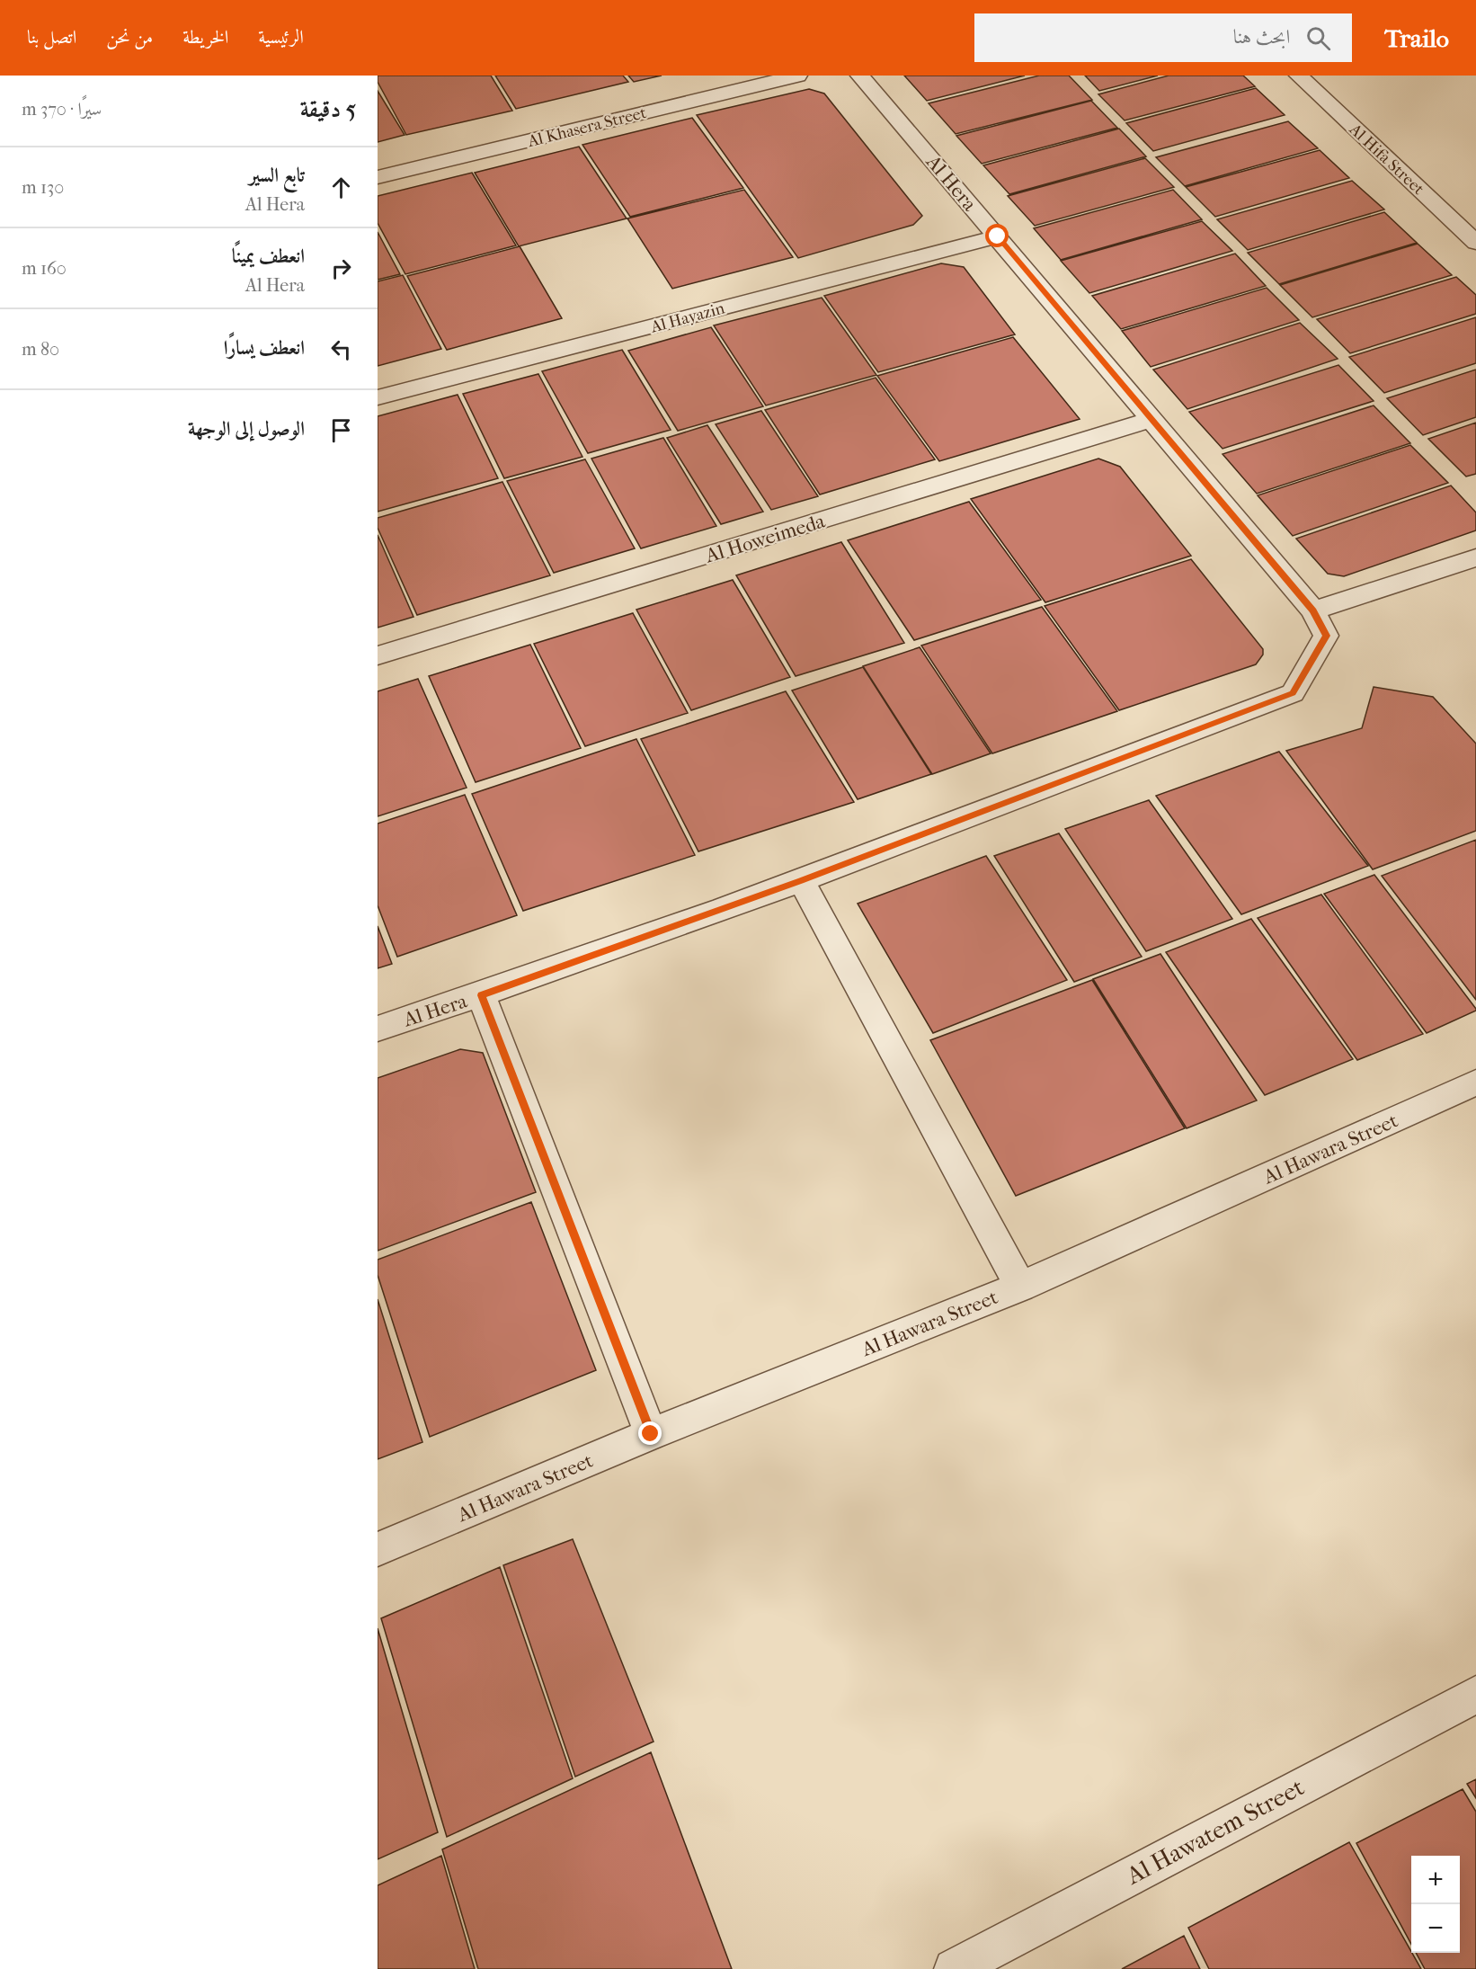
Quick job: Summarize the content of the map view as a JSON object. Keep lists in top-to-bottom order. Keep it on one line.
{"streets":{"street":["Al Khasera Street","Al Hifa Street","Al Hera","Al Hayazin","Al Howeimeda","Al Hawara Street","Al Hawatem Street"]},"crossings":[["Al Hera","Al Hayazin"],["Al Hera","Al Howeimeda"]],"page":{"header":"Trailo","search":"ابحث هنا","nav":["الرئيسية","الخريطة","من نحن","اتصل بنا"],"heading":["5 دقيقة","سيرًا · 370 m"],"list":[["تابع السير","Al Hera","130 m"],["انعطف يمينًا","Al Hera","160 m"],["انعطف يسارًا","80 m"],"الوصول إلى الوجهة"],"map_buttons":["+","−"]}}
